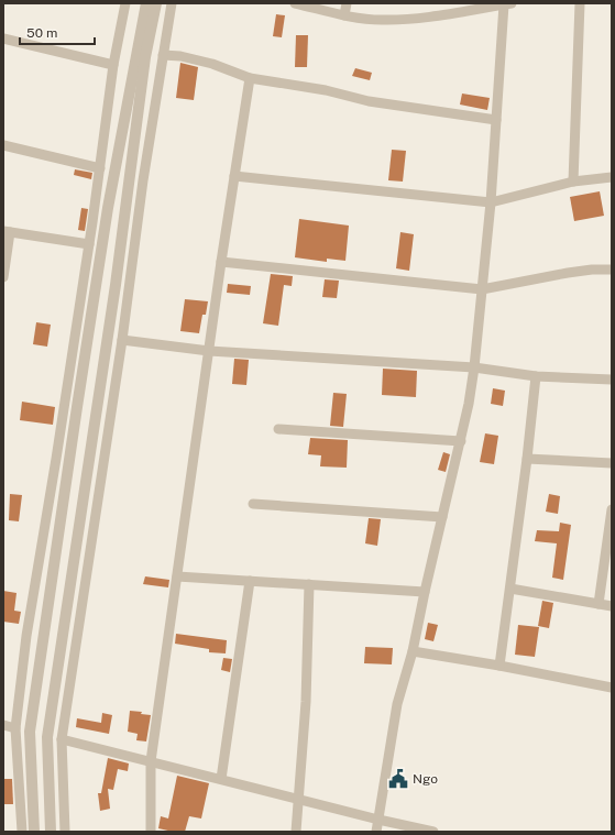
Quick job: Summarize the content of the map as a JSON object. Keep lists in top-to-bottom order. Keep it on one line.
{"places":{"public building":["Ngo"]},"scale_bar":"50 m"}
